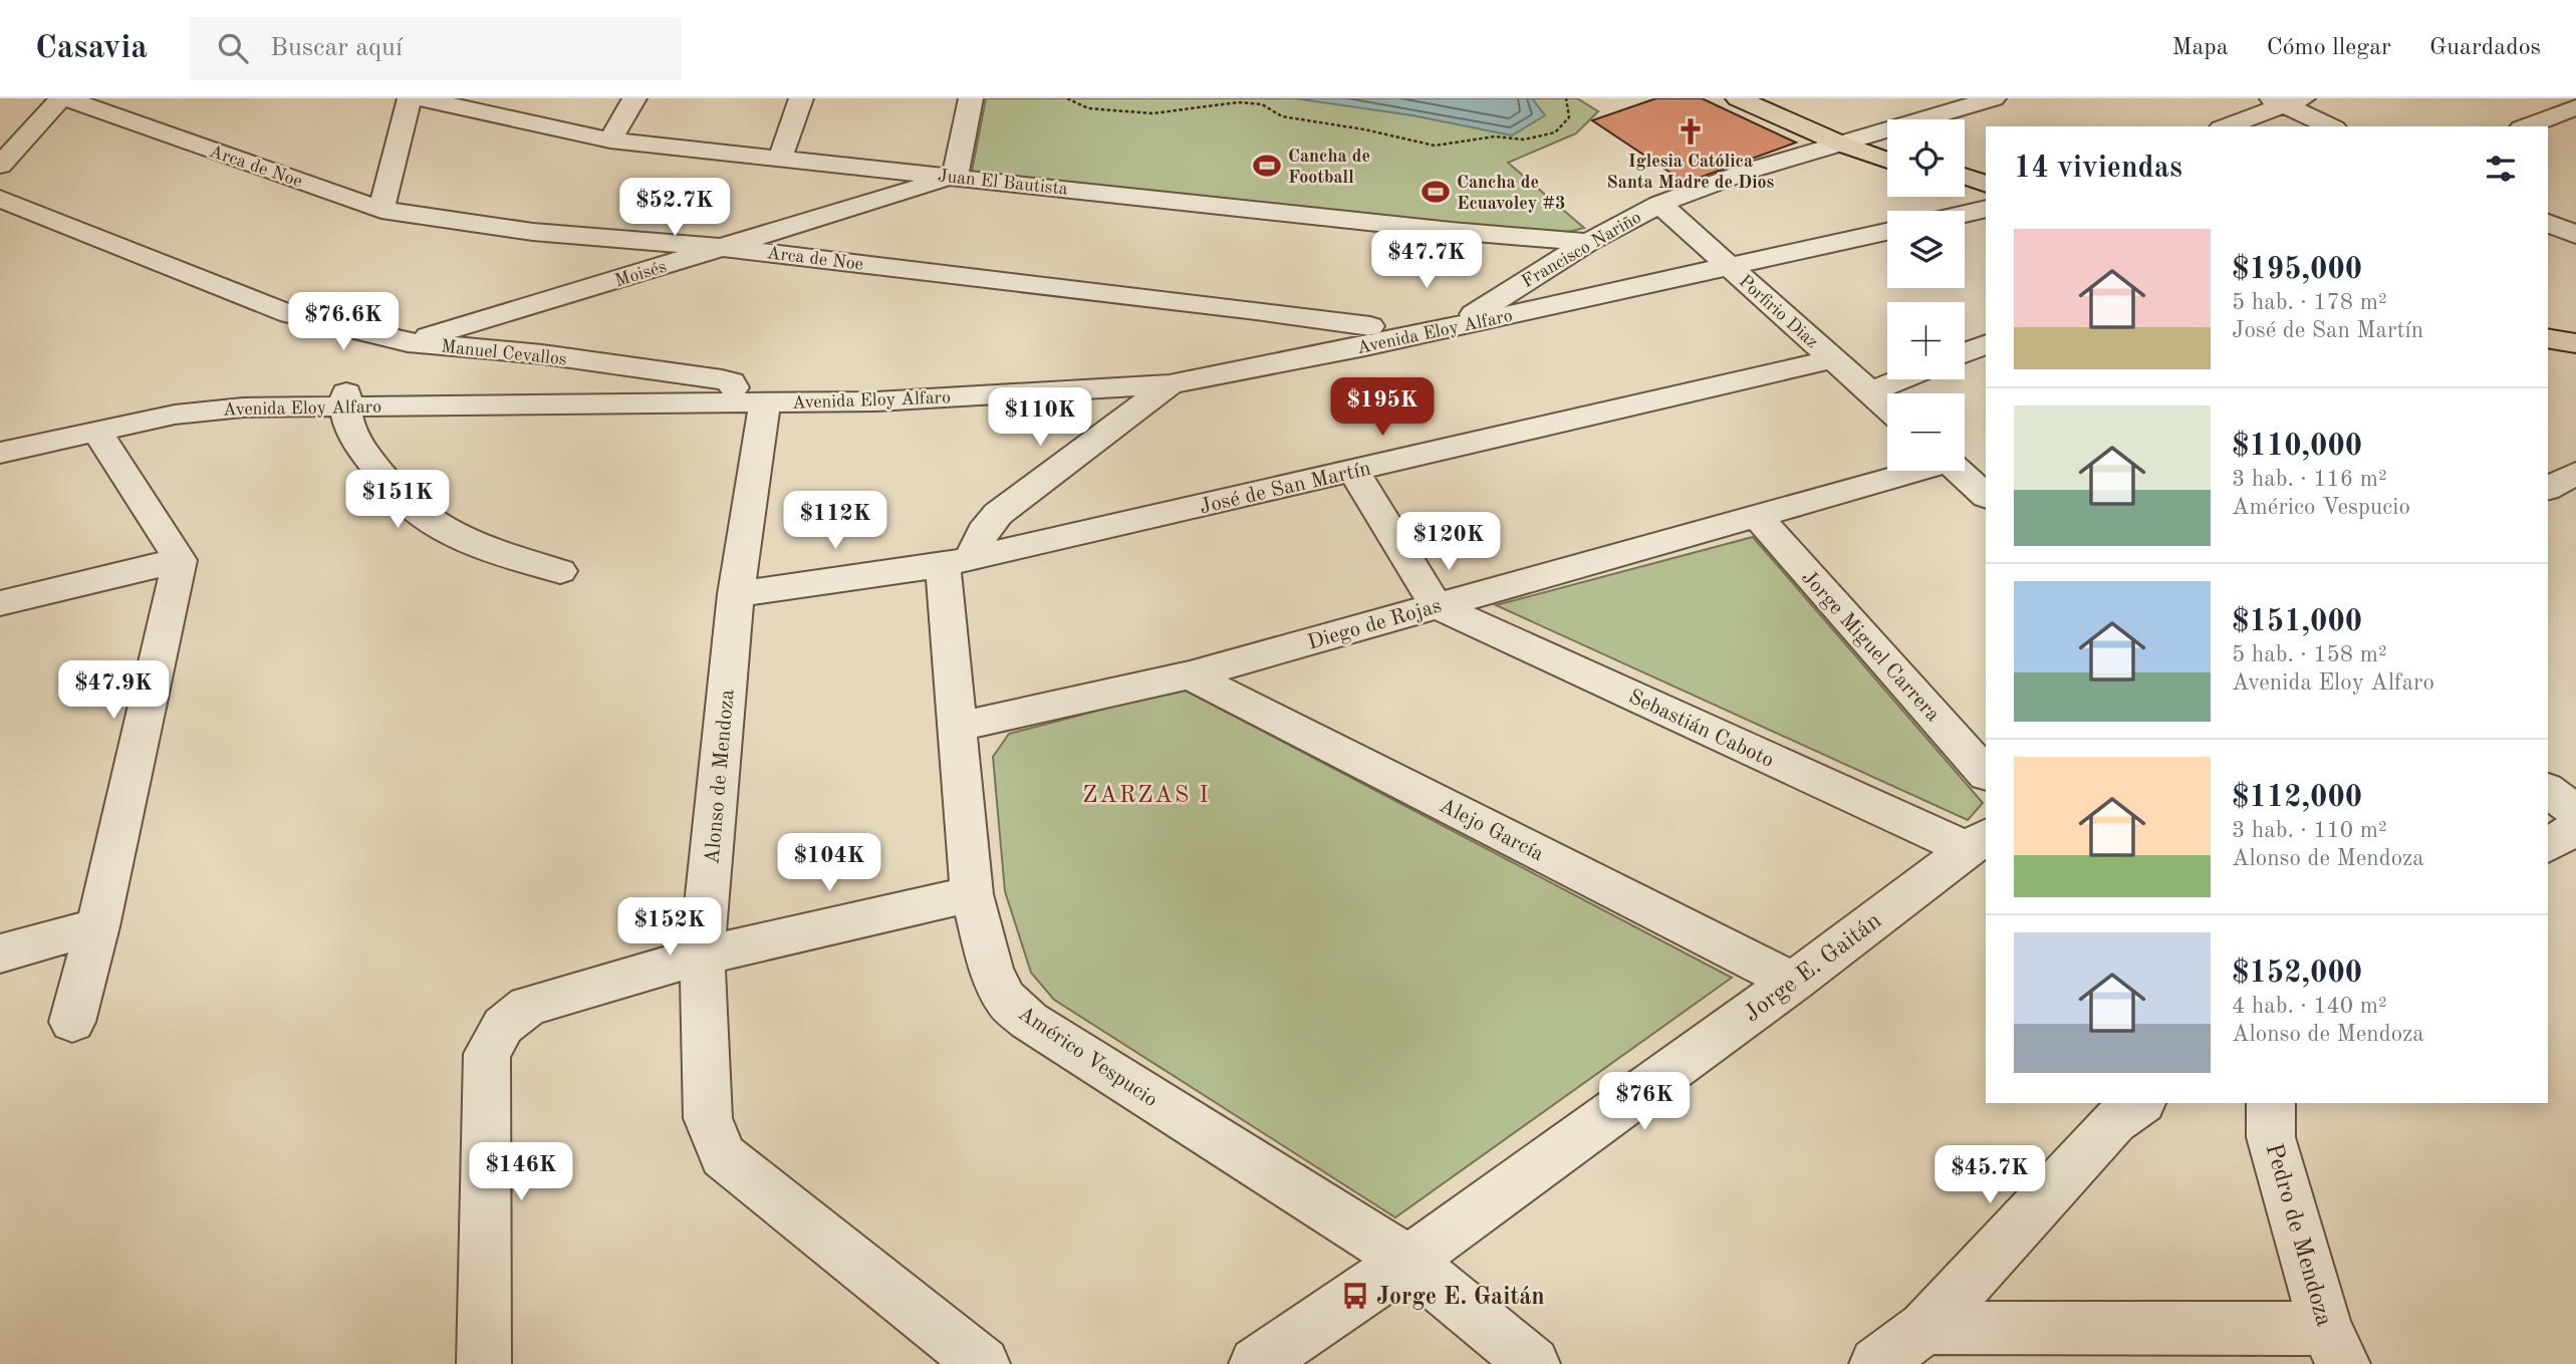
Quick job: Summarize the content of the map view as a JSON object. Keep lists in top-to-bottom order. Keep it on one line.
{"streets":{"street":["Arca de Noe","Juan El Bautista","Francisco Nariño","Moisés","Porfirio Diaz","Avenida Eloy Alfaro","Manuel Cevallos","José de San Martín","Diego de Rojas","Jorge Miguel Carrera","Sebastián Caboto","Alonso de Mendoza","Alejo García","Jorge E. Gaitán","Américo Vespucio","Pedro de Mendoza"]},"crossings":[["Arca de Noe","Moisés"],["Arca de Noe","Avenida Eloy Alfaro"],["Juan El Bautista","Francisco Nariño"],["Juan El Bautista","Moisés"],["Francisco Nariño","Porfirio Diaz"],["Francisco Nariño","Avenida Eloy Alfaro"],["Moisés","Manuel Cevallos"],["Porfirio Diaz","Avenida Eloy Alfaro"],["Porfirio Diaz","José de San Martín"],["Avenida Eloy Alfaro","Manuel Cevallos"],["Avenida Eloy Alfaro","Alonso de Mendoza"],["Manuel Cevallos","Alonso de Mendoza"],["José de San Martín","Alonso de Mendoza"],["José de San Martín","Américo Vespucio"],["Diego de Rojas","Jorge Miguel Carrera"],["Diego de Rojas","Sebastián Caboto"],["Diego de Rojas","Alejo García"],["Diego de Rojas","Américo Vespucio"],["Sebastián Caboto","Jorge E. Gaitán"],["Alejo García","Jorge E. Gaitán"],["Jorge E. Gaitán","Américo Vespucio"]],"districts":["ZARZAS I"],"places":{"church":["Iglesia Católica Santa Madre de Dios"],"sports":["Cancha de Football","Cancha de Ecuavoley #3"],"bus stop":["Jorge E. Gaitán"]},"page":{"header":"Casavia","search":"Buscar aquí","nav":["Mapa","Cómo llegar","Guardados"],"map_buttons":["+","−"],"heading":"14 viviendas","price":["$52.7K","$47.7K","$76.6K","$195K","$110K","$151K","$112K","$120K","$47.9K","$104K","$152K","$76K","$146K","$45.7K"],"list":[{"name":"$195,000","note":"5 hab. · 178 m² · José de San Martín"},{"name":"$110,000","note":"3 hab. · 116 m² · Américo Vespucio"},{"name":"$151,000","note":"5 hab. · 158 m² · Avenida Eloy Alfaro"},{"name":"$112,000","note":"3 hab. · 110 m² · Alonso de Mendoza"},{"name":"$152,000","note":"4 hab. · 140 m² · Alonso de Mendoza"}]}}
